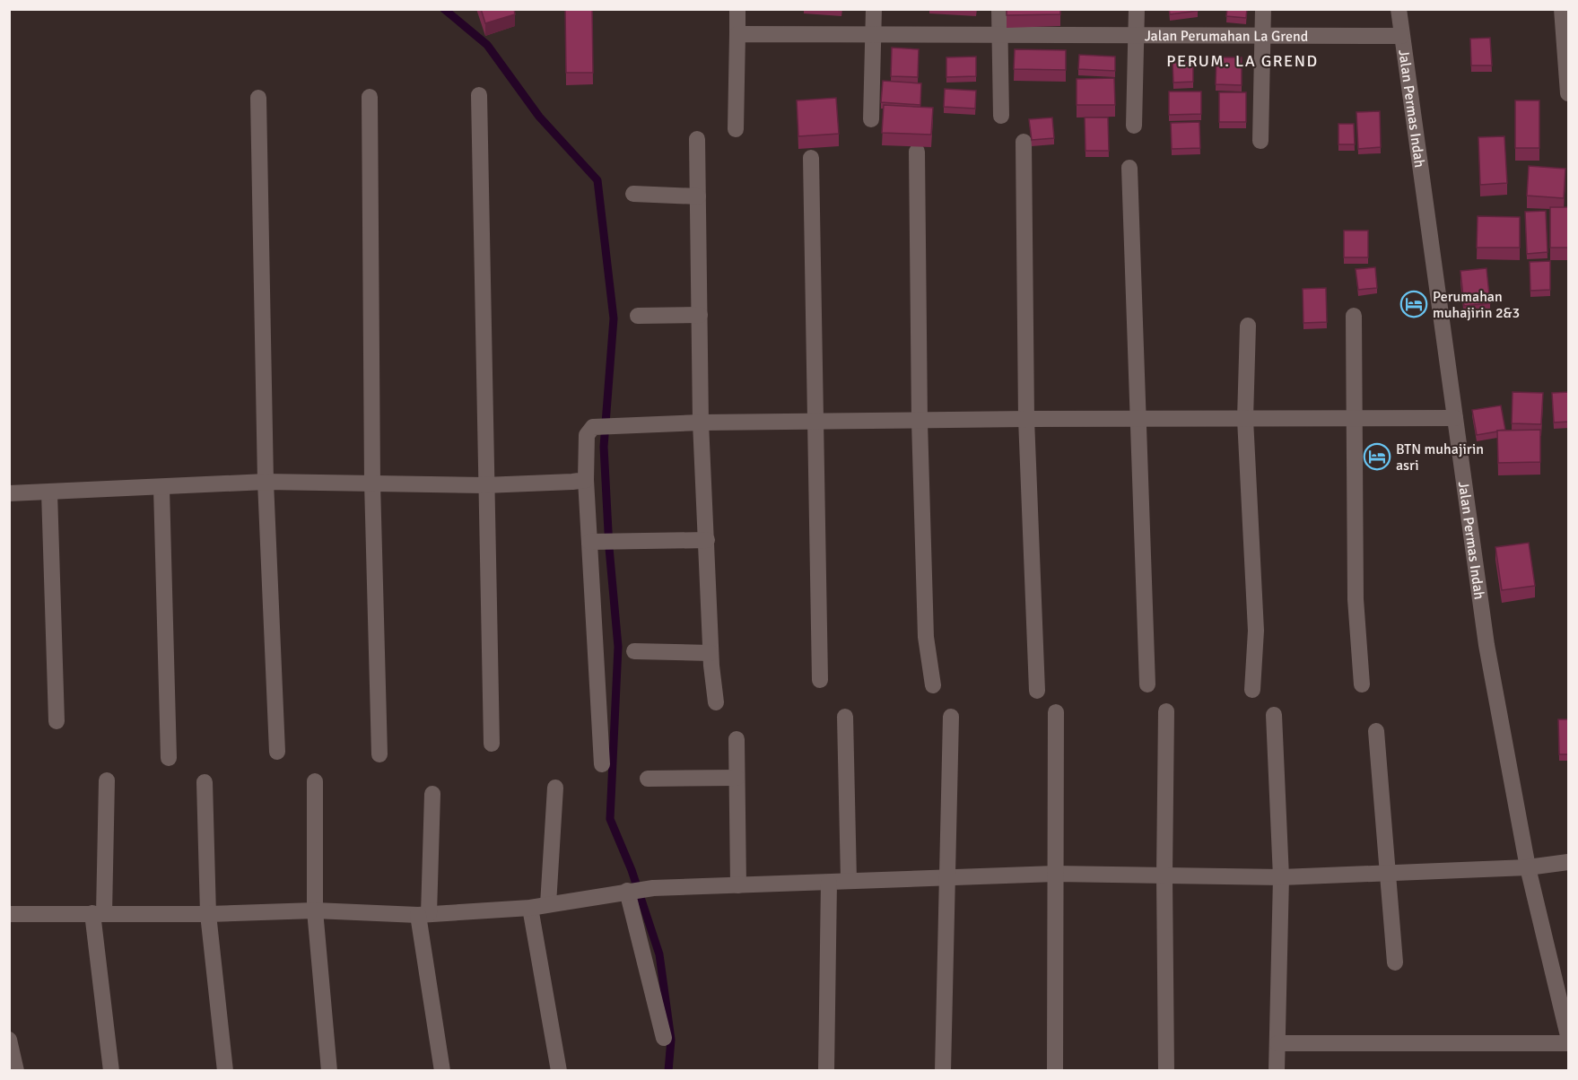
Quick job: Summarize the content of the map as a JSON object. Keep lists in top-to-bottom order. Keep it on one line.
{"streets":{"street":["Jalan Perumahan La Grend","Jalan Permas Indah"]},"crossings":[["Jalan Perumahan La Grend","Jalan Permas Indah"]],"districts":["PERUM. LA GREND"],"places":{"hotel":["Perumahan muhajirin 2&3","BTN muhajirin asri"]}}
